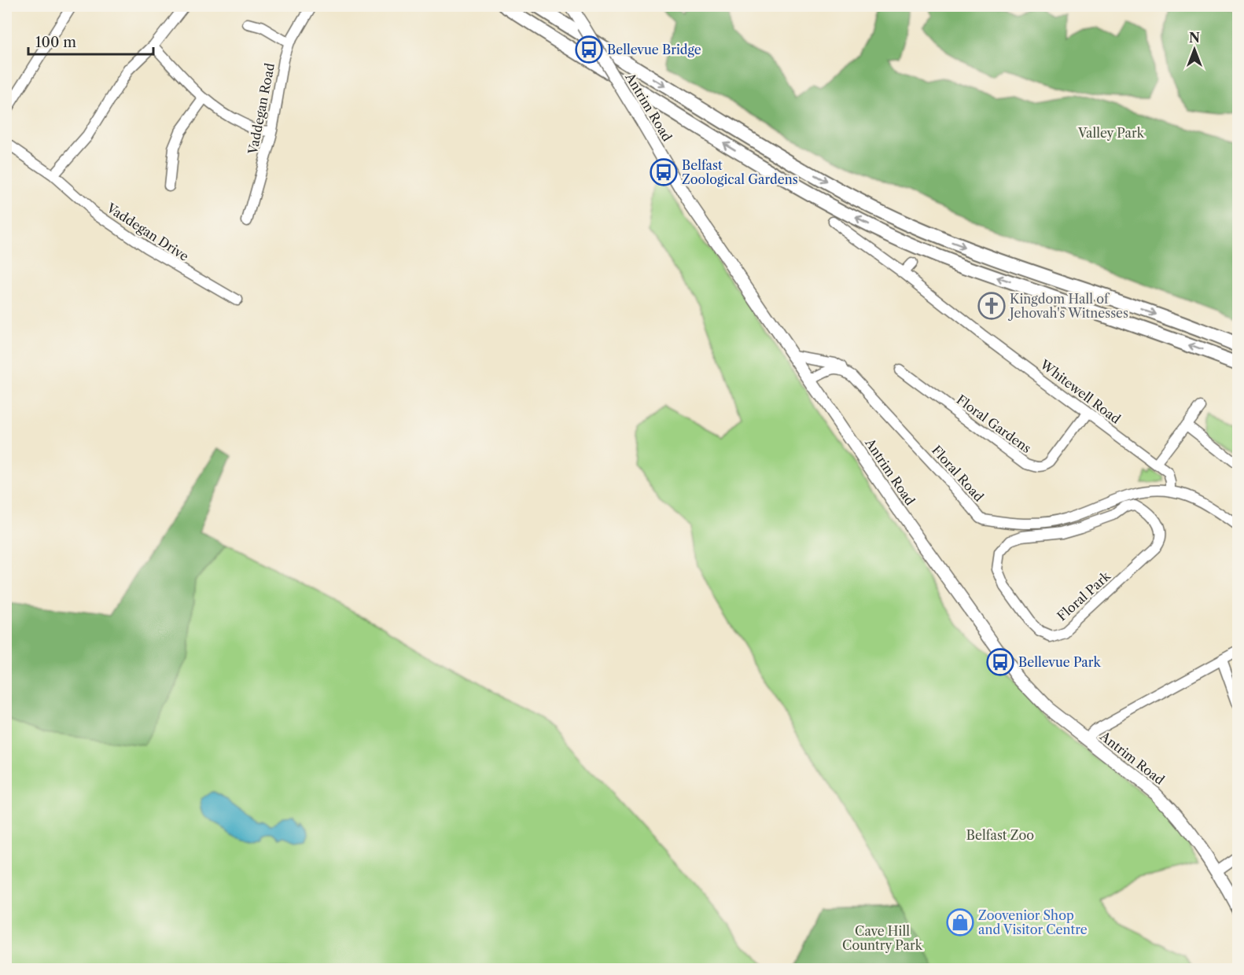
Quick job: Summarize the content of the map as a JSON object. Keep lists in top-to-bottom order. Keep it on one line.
{"streets":{"main road":["Antrim Road"],"street":["Vaddegan Road","Vaddegan Drive","Whitewell Road","Floral Gardens","Floral Road","Floral Park"]},"crossings":[["Antrim Road","Floral Road"],["Whitewell Road","Floral Gardens"],["Whitewell Road","Floral Road"]],"parks":["Valley Park","Belfast Zoo","Cave Hill Country Park"],"places":{"bus stop":["Bellevue Bridge","Belfast Zoological Gardens","Bellevue Park"],"church":["Kingdom Hall of Jehovah's Witnesses"],"shop":["Zoovenior Shop and Visitor Centre"]},"scale_bar":"100 m","north":"top"}
